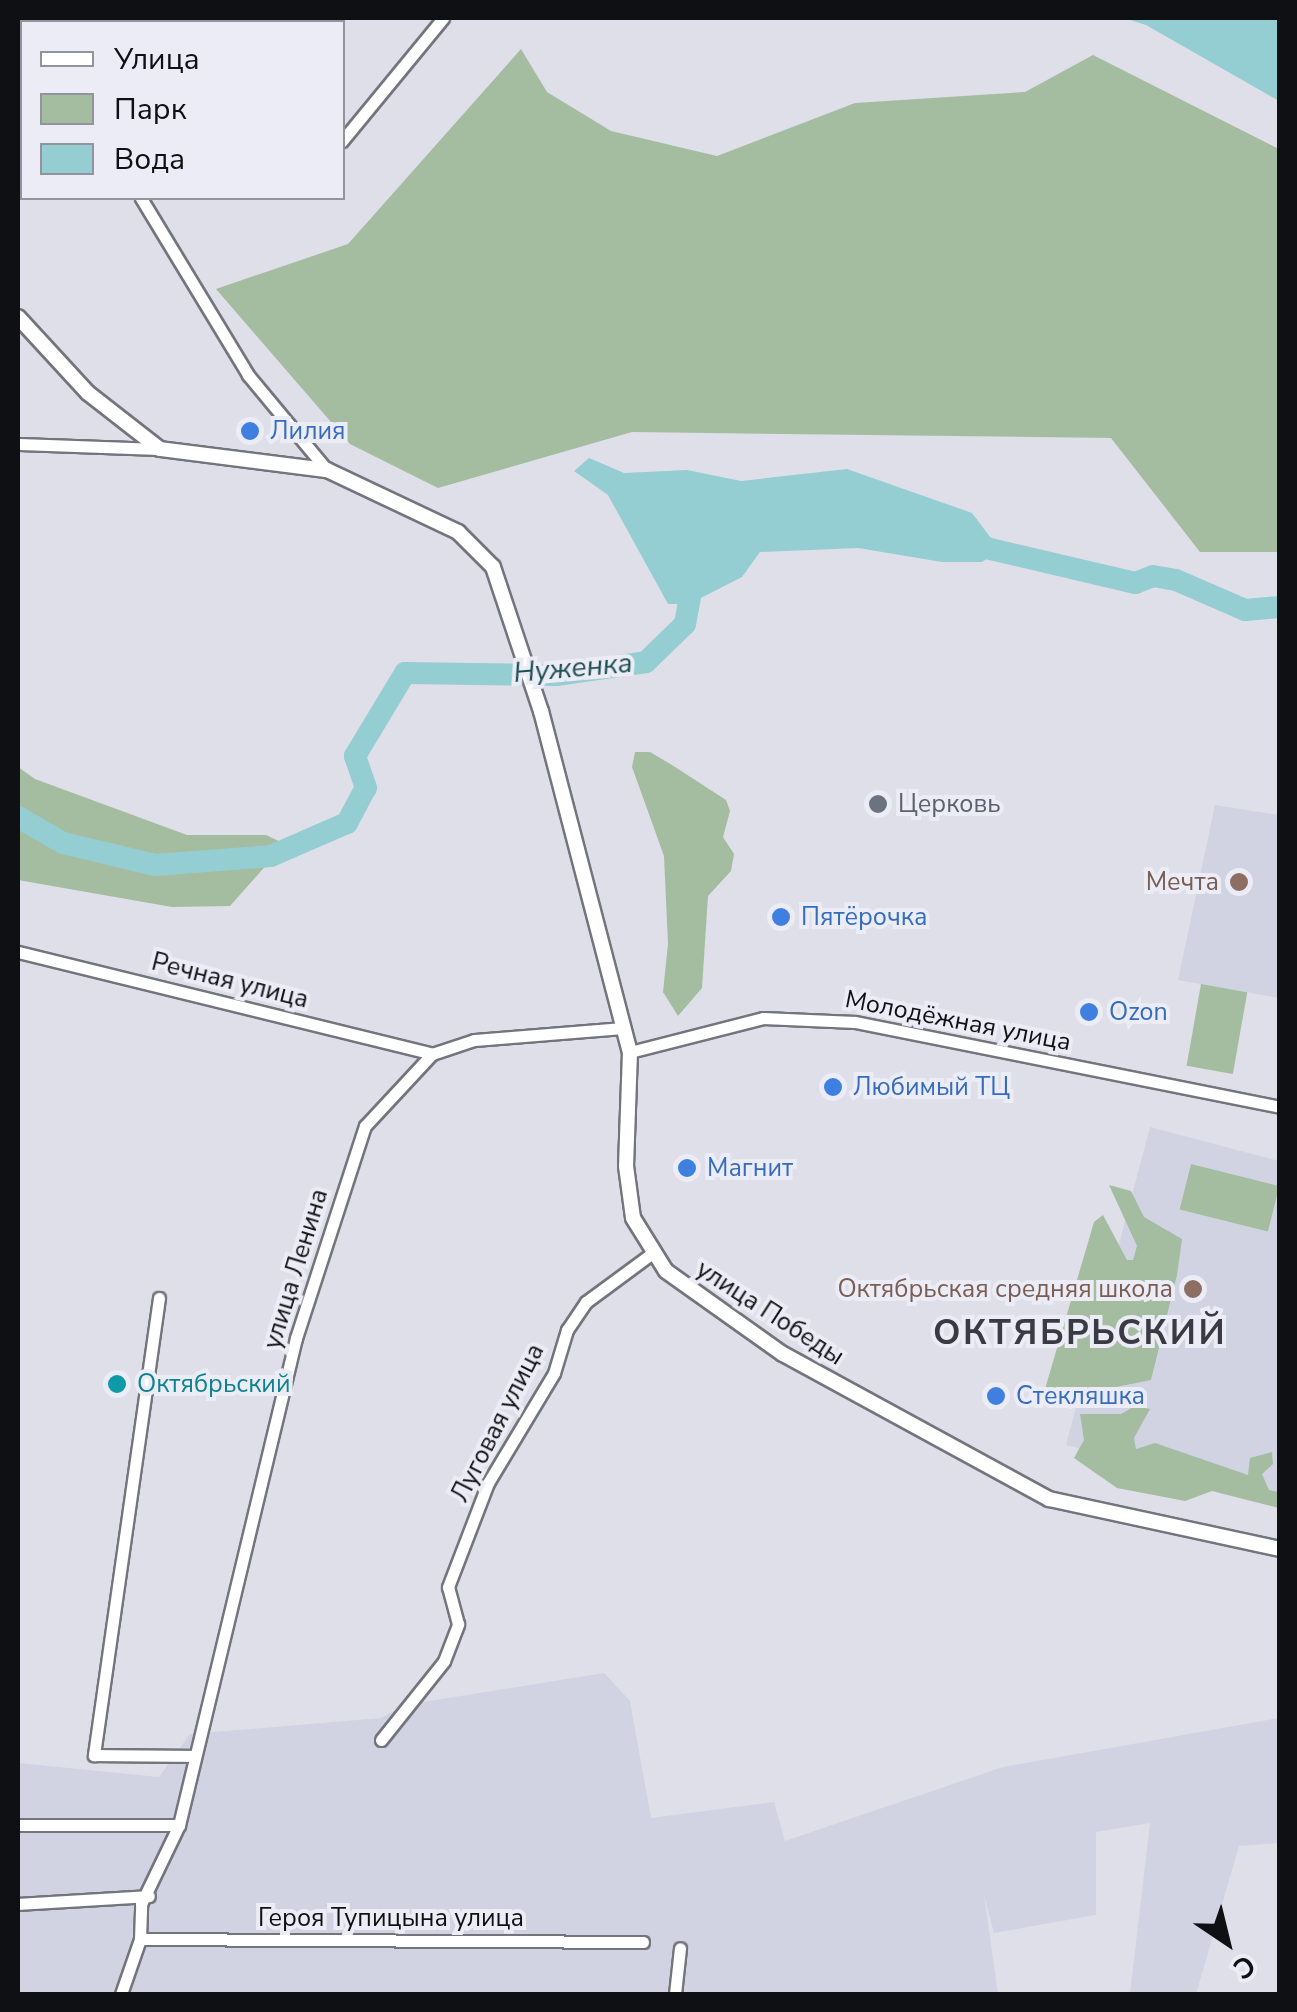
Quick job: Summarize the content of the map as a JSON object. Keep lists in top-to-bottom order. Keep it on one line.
{"streets":{"street":["Речная улица","Молодёжная улица","улица Ленина","улица Победы","Луговая улица","Героя Тупицына улица"]},"crossings":[["Речная улица","улица Ленина"],["Молодёжная улица","улица Победы"],["улица Ленина","Героя Тупицына улица"],["улица Победы","Луговая улица"]],"districts":["ОКТЯБРЬСКИЙ"],"water":["Нуженка"],"places":["Лилия","Церковь","Мечта","Пятёрочка","Ozon","Любимый ТЦ","Магнит","Октябрьская средняя школа","Октябрьский","Стекляшка"],"legend":["Улица","Парк","Вода"],"north":"bottom right"}
